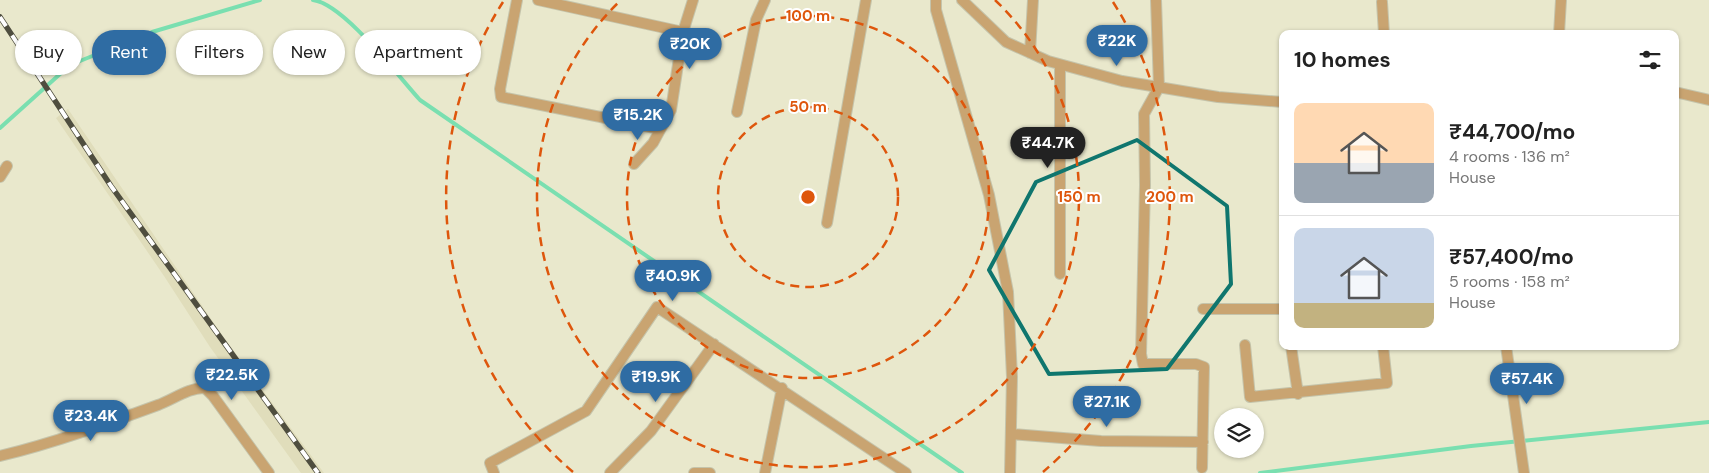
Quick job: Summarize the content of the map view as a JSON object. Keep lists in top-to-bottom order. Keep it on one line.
{"page":{"price":["₹22K","₹20K","₹15.2K","₹44.7K","₹40.9K","₹22.5K","₹19.9K","₹57.4K","₹27.1K","₹23.4K"],"chip":["Buy","Rent","Filters","New","Apartment"],"heading":"10 homes","list":[{"name":"₹44,700/mo","note":"4 rooms · 136 m² · House"},{"name":"₹57,400/mo","note":"5 rooms · 158 m² · House"}]},"rings":["100 m","50 m","150 m","200 m"]}
